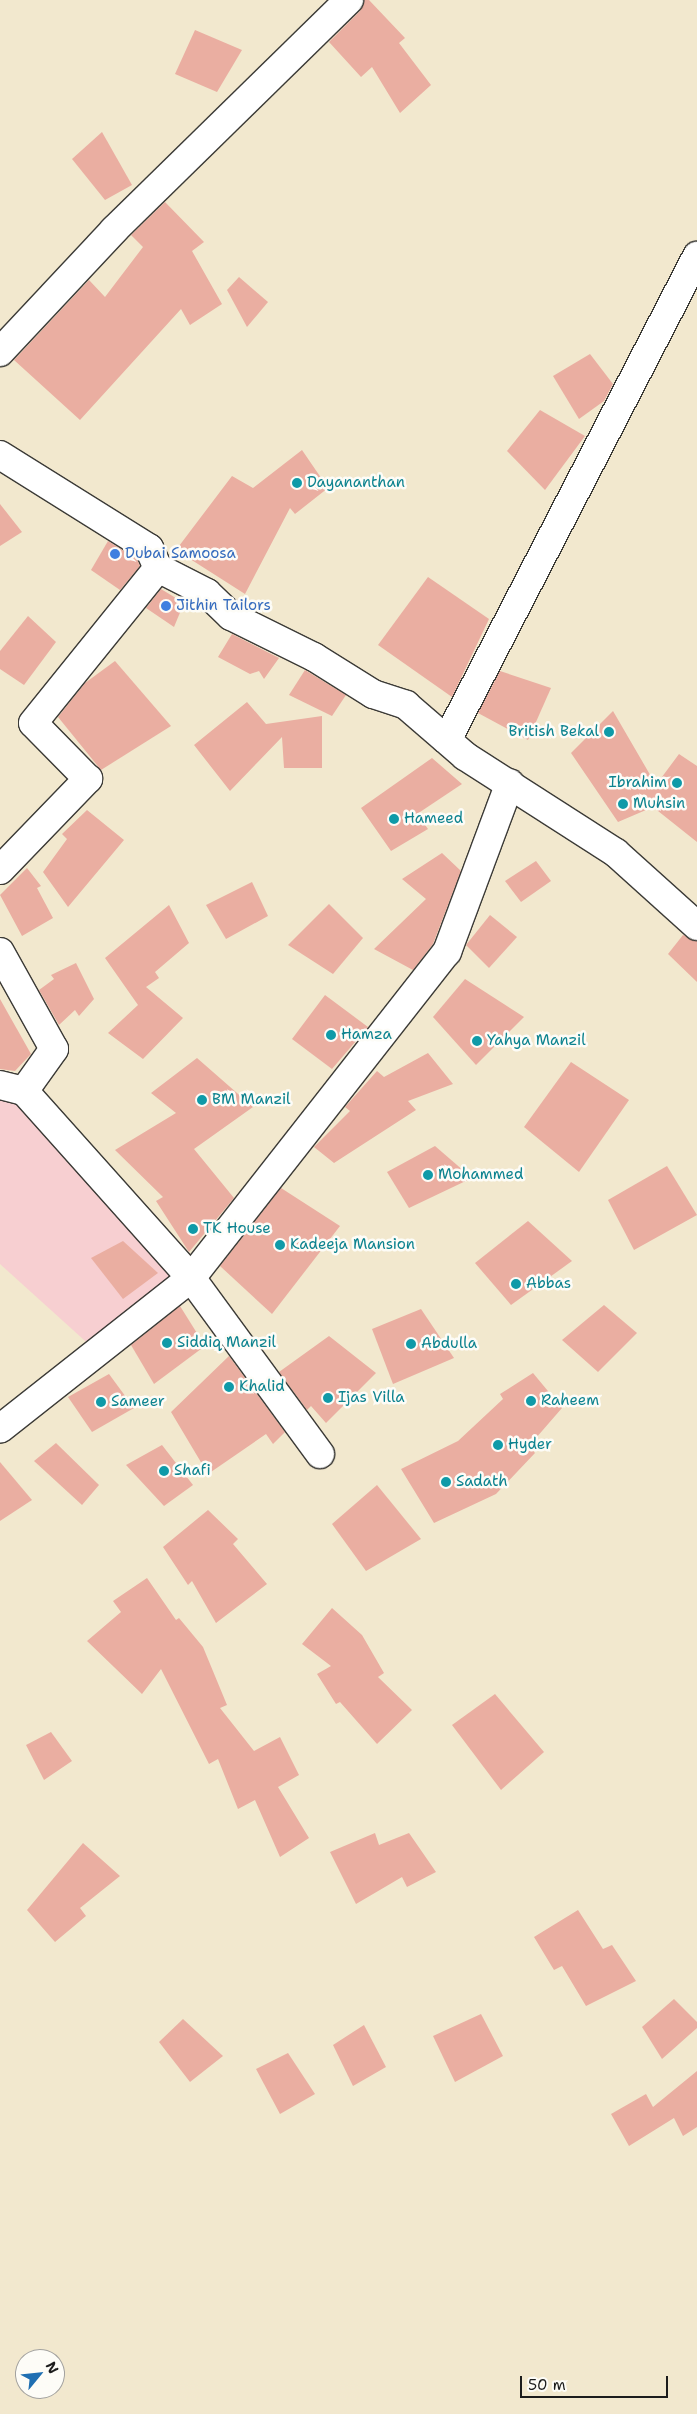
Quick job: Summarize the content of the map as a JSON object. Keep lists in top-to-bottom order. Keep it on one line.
{"places":["Dayananthan","Dubai Samoosa","Jithin Tailors","British Bekal","Ibrahim","Muhsin","Hameed","Hamza","Yahya Manzil","BM Manzil","Mohammed","TK House","Kadeeja Mansion","Abbas","Siddiq Manzil","Abdulla","Khalid","Ijas Villa","Raheem","Sameer","Hyder","Shafi","Sadath"],"scale_bar":"50 m","north":"top right"}
